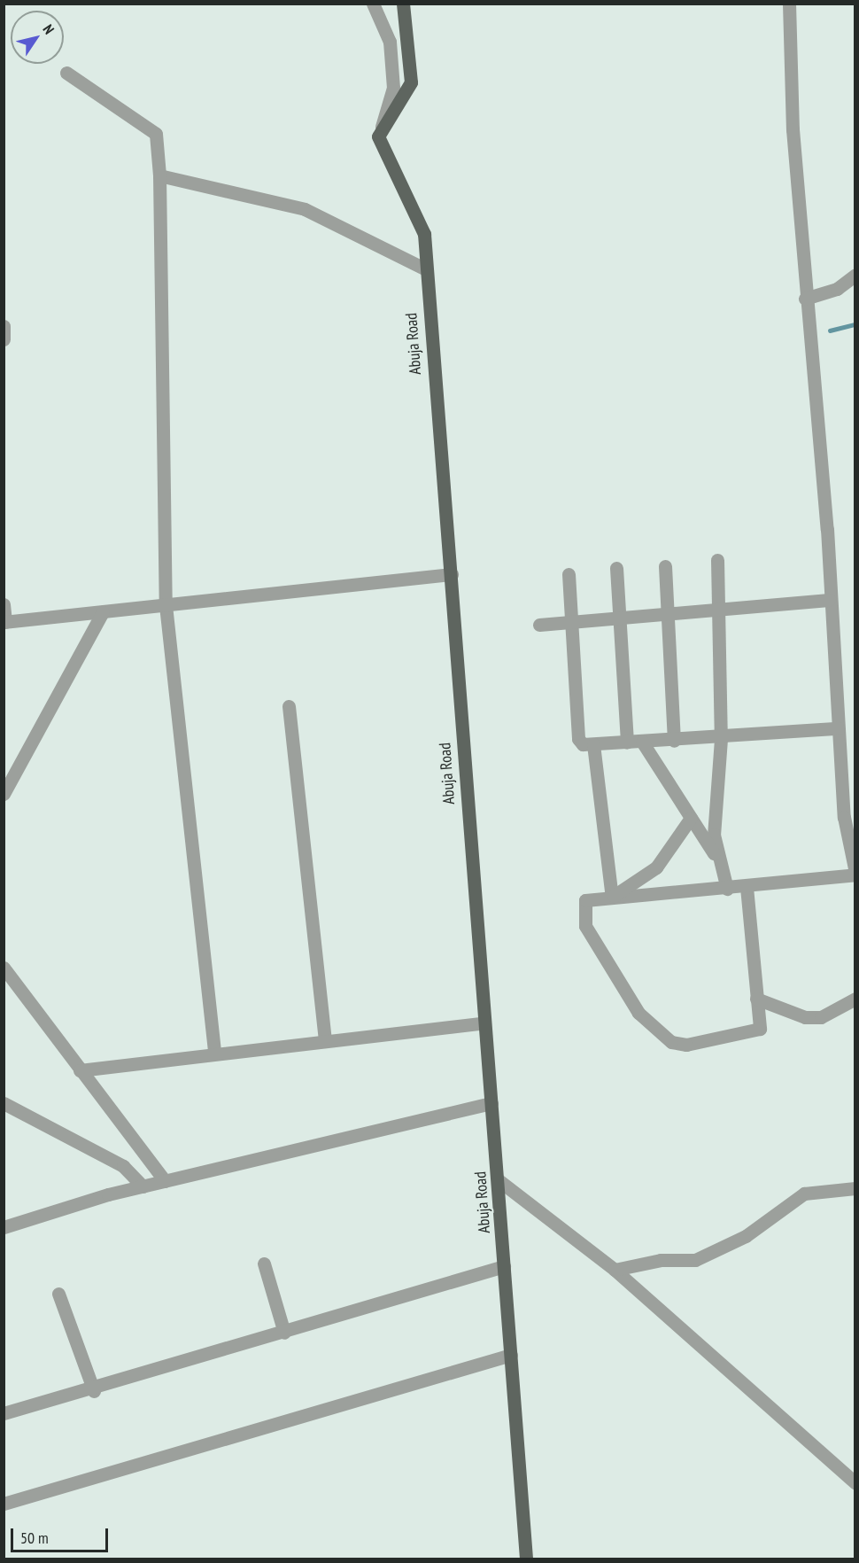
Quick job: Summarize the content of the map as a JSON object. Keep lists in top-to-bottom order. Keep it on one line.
{"streets":{"main road":["Abuja Road"]},"scale_bar":"50 m","north":"top right"}
